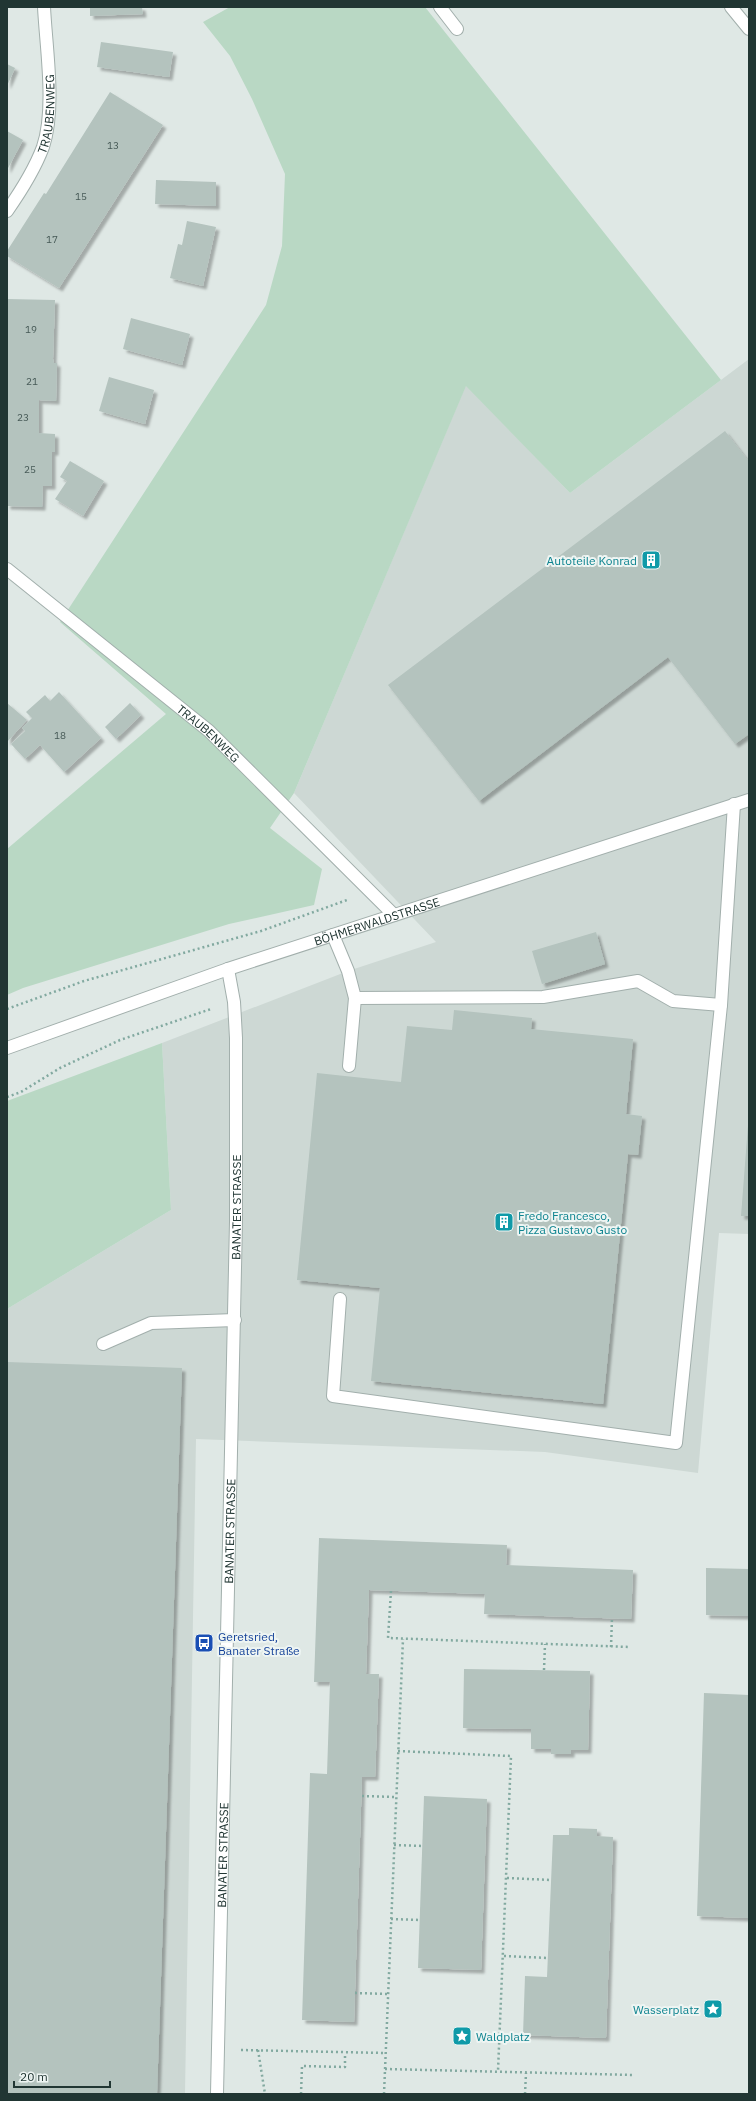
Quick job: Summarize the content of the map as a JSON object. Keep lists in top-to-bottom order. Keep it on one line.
{"streets":{"street":["TRAUBENWEG","BÖHMERWALDSTRASSE","BANATER STRASSE"]},"crossings":[["TRAUBENWEG","BÖHMERWALDSTRASSE"],["BÖHMERWALDSTRASSE","BANATER STRASSE"]],"places":{"building":["Autoteile Konrad","Fredo Francesco, Pizza Gustavo Gusto"],"bus stop":["Geretsried, Banater Straße"],"place":["Wasserplatz","Waldplatz"]},"house_numbers":["13","15","17","19","21","23","25","18"],"scale_bar":"20 m"}
